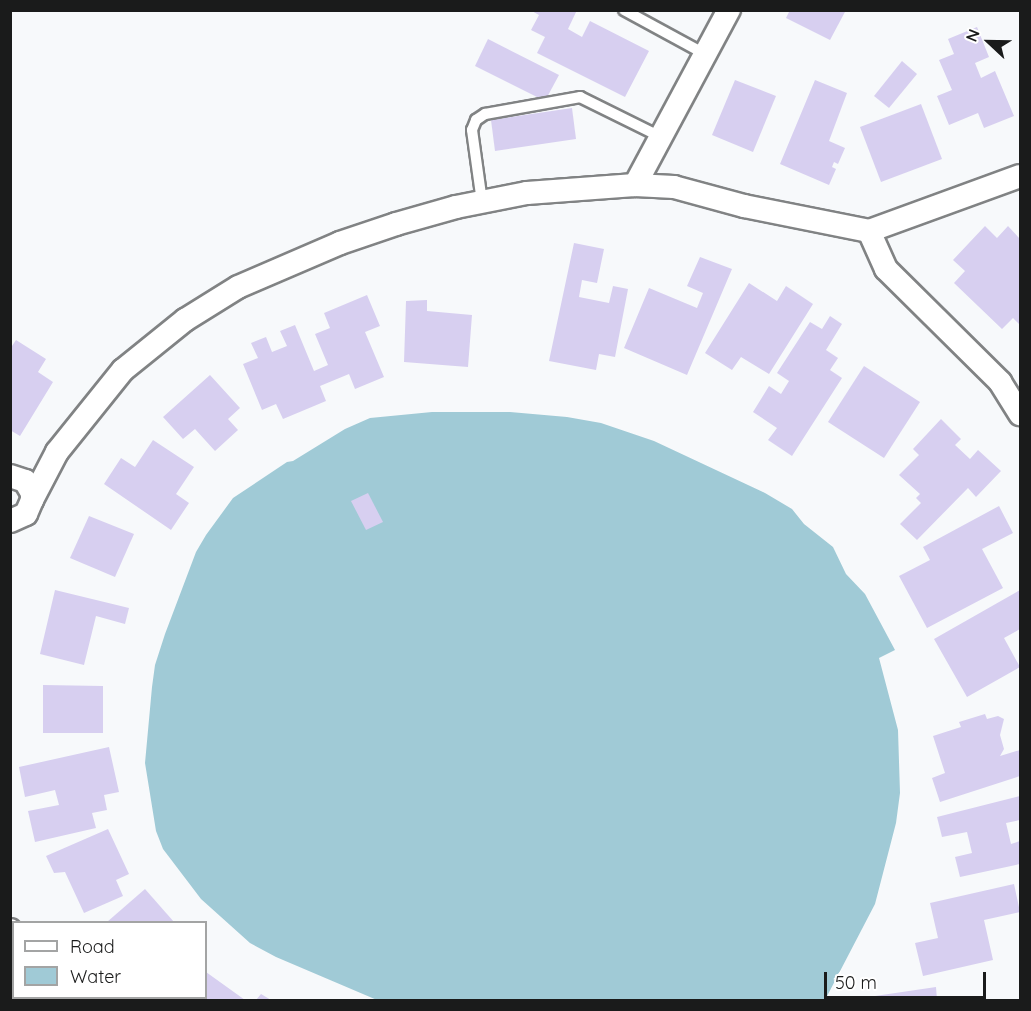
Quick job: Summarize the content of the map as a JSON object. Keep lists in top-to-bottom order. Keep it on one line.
{"legend":["Road","Water"],"scale_bar":"50 m","north":"left"}
